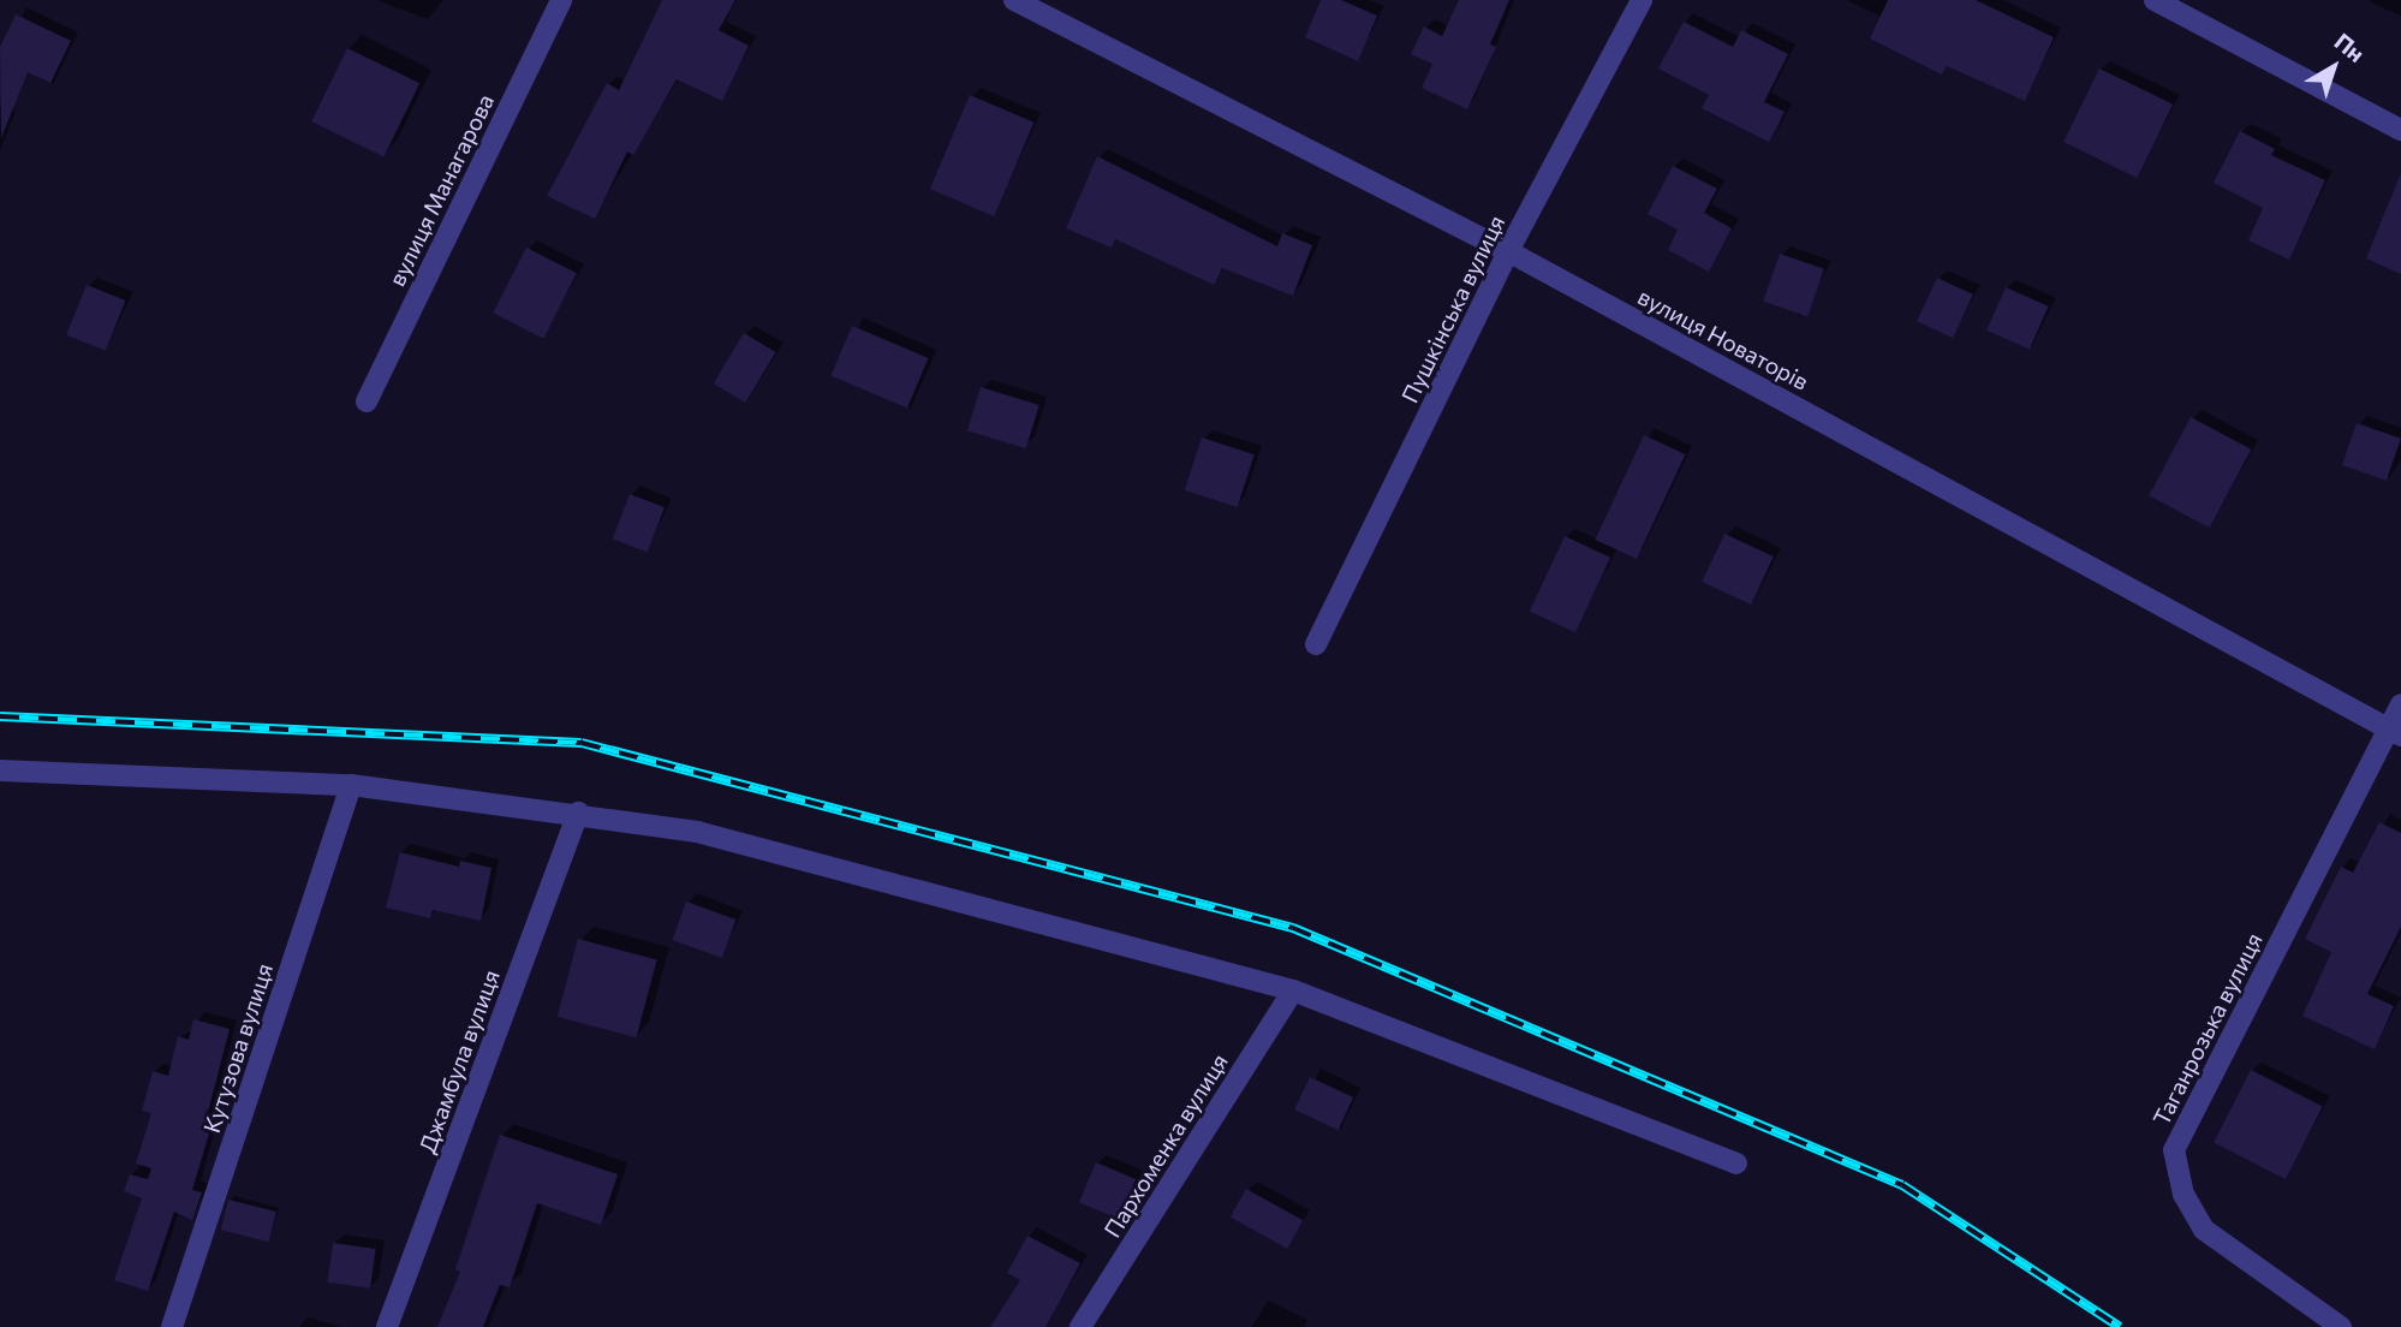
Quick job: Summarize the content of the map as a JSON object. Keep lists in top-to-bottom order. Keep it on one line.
{"streets":{"street":["вулиця Манагарова","Пушкінська вулиця","вулиця Новаторів","Таганрозька вулиця","Кутузова вулиця","Джамбула вулиця","Пархоменка вулиця"]},"crossings":[["Пушкінська вулиця","вулиця Новаторів"],["вулиця Новаторів","Таганрозька вулиця"]],"north":"top right"}
